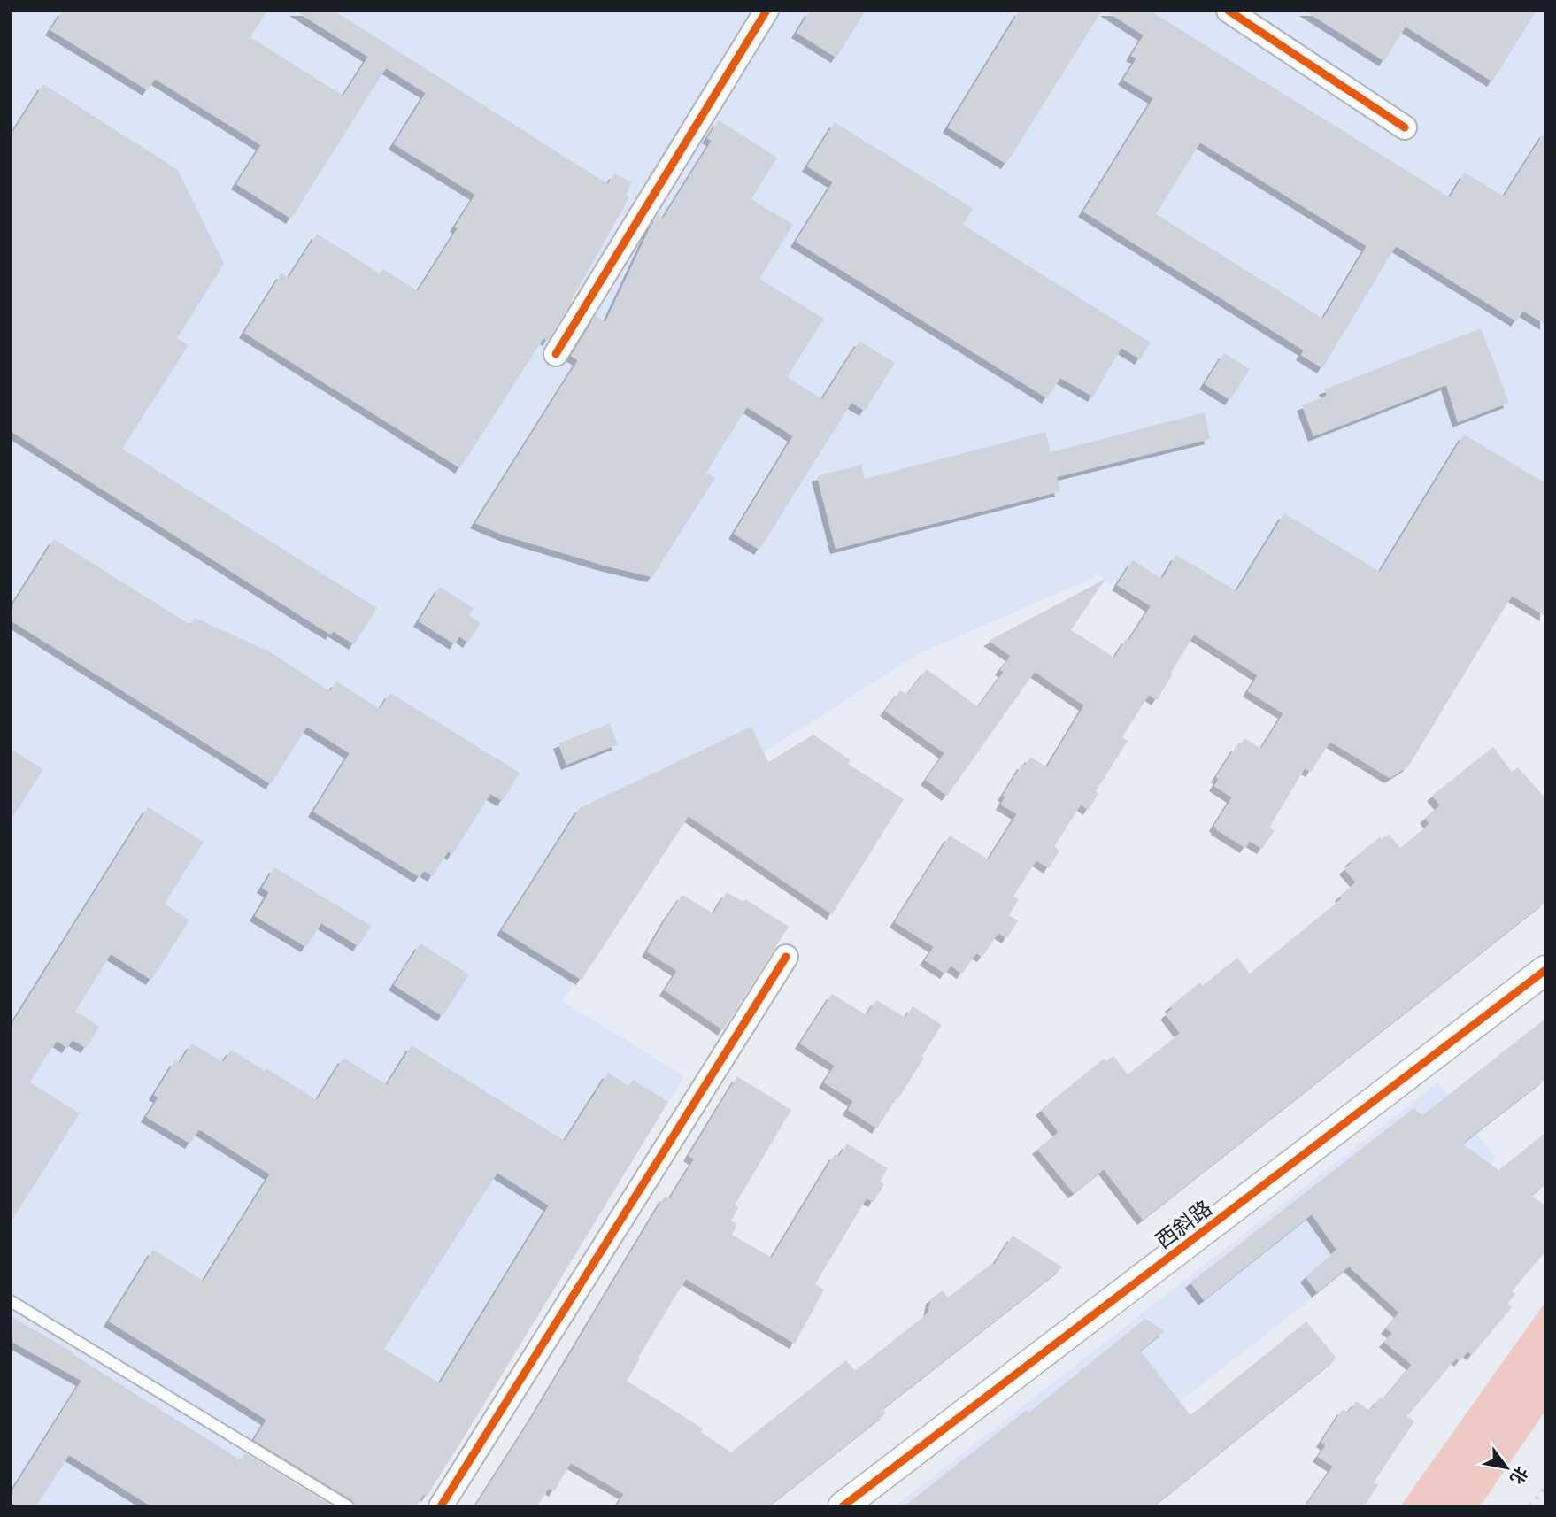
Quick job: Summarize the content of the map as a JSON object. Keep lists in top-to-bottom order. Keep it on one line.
{"streets":{"street":["西斜路"]},"north":"bottom right"}
